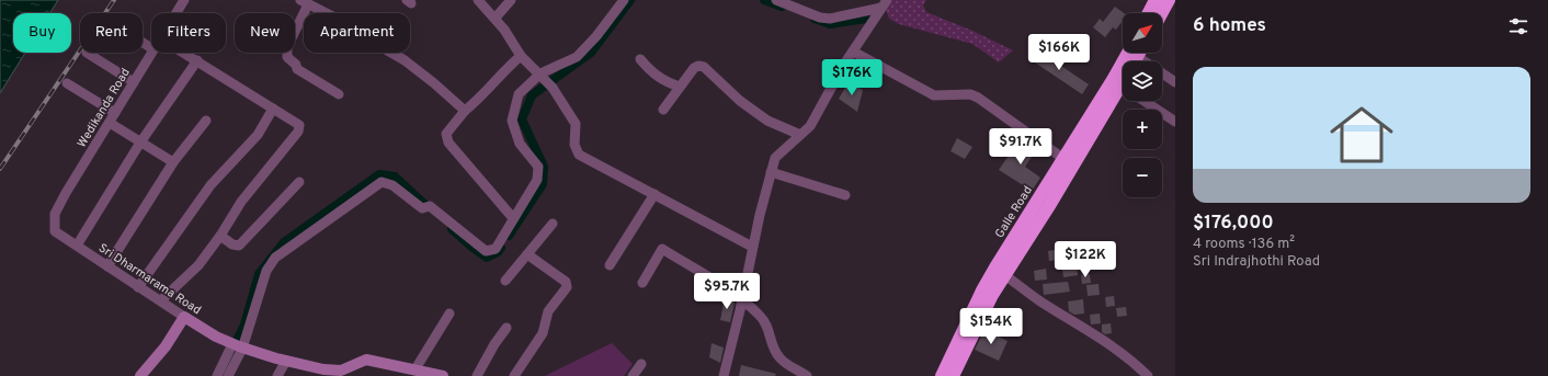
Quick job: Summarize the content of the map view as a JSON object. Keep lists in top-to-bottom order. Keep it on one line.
{"streets":{"highway":["Galle Road"],"street":["Wedikanda Road","Sri Dharmarama Road"]},"crossings":[["Wedikanda Road","Sri Dharmarama Road"]],"north":"top right","page":{"heading":"6 homes","map_buttons":["+","−"],"chip":["Buy","Rent","Filters","New","Apartment"],"price":["$166K","$176K","$91.7K","$122K","$95.7K","$154K"],"list":[{"name":"$176,000","note":"4 rooms · 136 m² · Sri Indrajhothi Road"}]}}
